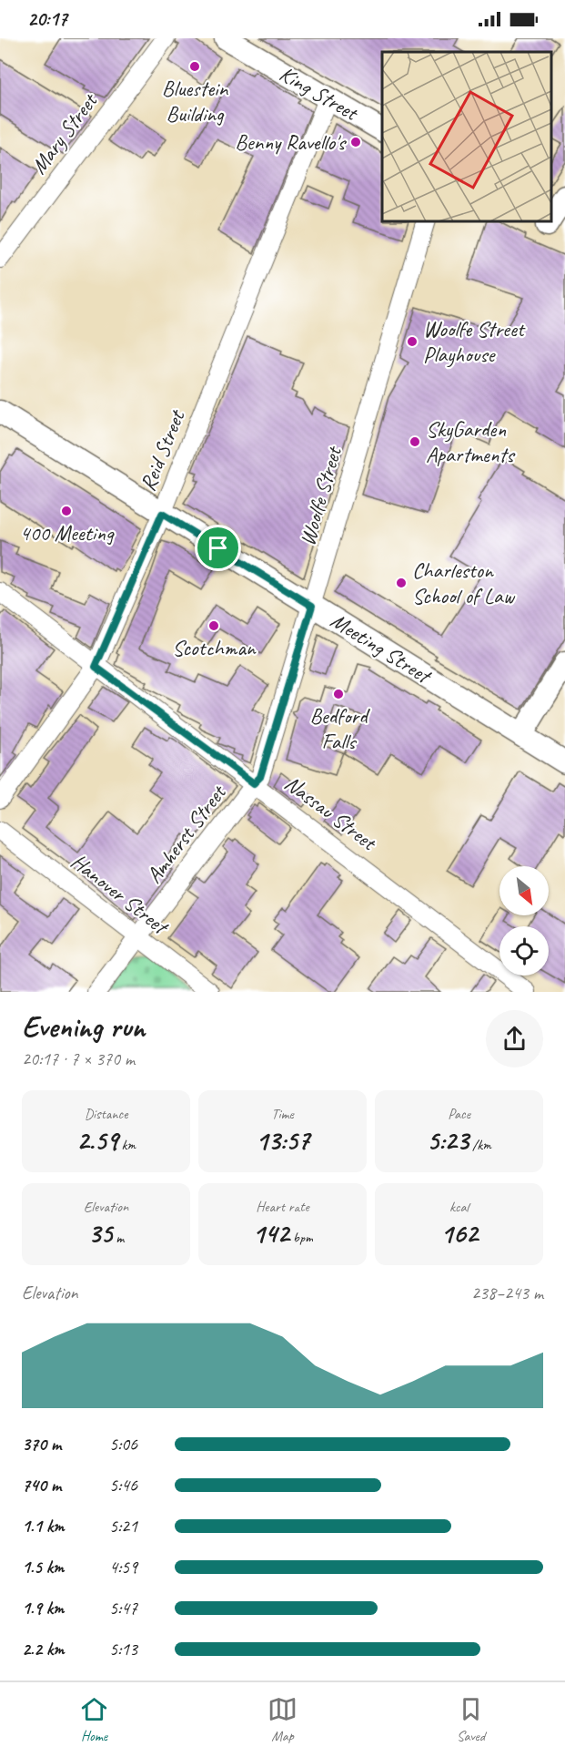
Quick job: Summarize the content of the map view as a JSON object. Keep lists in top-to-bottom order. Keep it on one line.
{"streets":{"main road":["King Street","Meeting Street"],"street":["Mary Street","Reid Street","Woolfe Street","Nassau Street","Amherst Street","Hanover Street"]},"crossings":[["King Street","Reid Street"],["Reid Street","Meeting Street"],["Reid Street","Nassau Street"],["Woolfe Street","Meeting Street"],["Woolfe Street","Nassau Street"],["Woolfe Street","Amherst Street"],["Nassau Street","Amherst Street"],["Amherst Street","Hanover Street"]],"places":["Bluestein Building","Benny Ravello's","Woolfe Street Playhouse","SkyGarden Apartments","400 Meeting","Charleston School of Law","Scotchman","Bedford Falls"],"north":"bottom right","page":{"status":"20:17","heading":["Evening run","20:17 · 7 × 370 m"],"stats":[["Distance","2.59 km"],["Time","13:57"],["Pace","5:23 /km"],["Elevation","35 m"],["Heart rate","142 bpm"],["kcal","162"]],"chart":["Elevation","238–243 m"],"list":[{"name":"370 m","note":"5:06"},{"name":"740 m","note":"5:46"},{"name":"1.1 km","note":"5:21"},{"name":"1.5 km","note":"4:59"},{"name":"1.9 km","note":"5:47"},{"name":"2.2 km","note":"5:13"}],"tabs":["Home","Map","Saved"]}}
